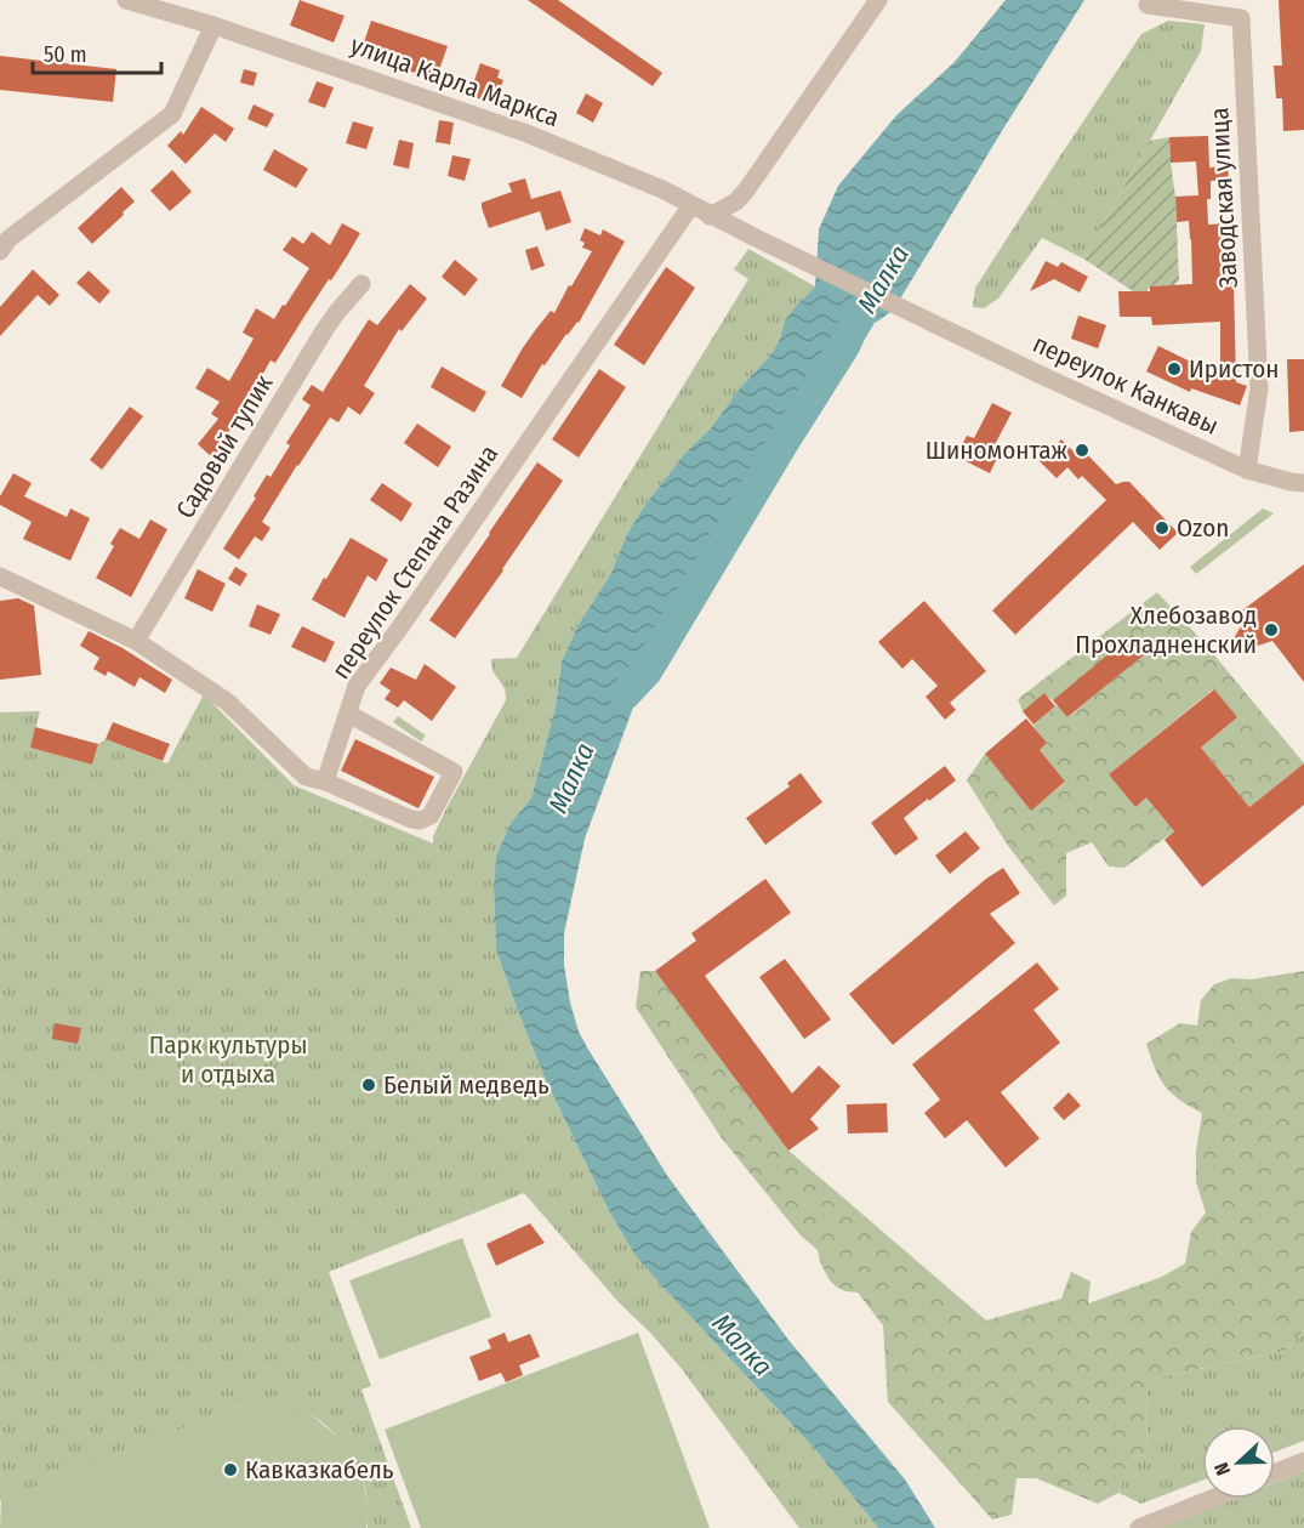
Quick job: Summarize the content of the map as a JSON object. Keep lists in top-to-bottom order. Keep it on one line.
{"streets":{"street":["улица Карла Маркса","Заводская улица","переулок Канкавы","Садовый тупик","переулок Степана Разина"]},"crossings":[["улица Карла Маркса","переулок Канкавы"],["улица Карла Маркса","переулок Степана Разина"],["Заводская улица","переулок Канкавы"]],"water":["Малка"],"parks":["Парк культуры и отдыха"],"places":["Иристон","Шиномонтаж","Ozon","Хлебозавод Прохладненский","Белый медведь","Кавказкабель"],"scale_bar":"50 m","north":"left"}
